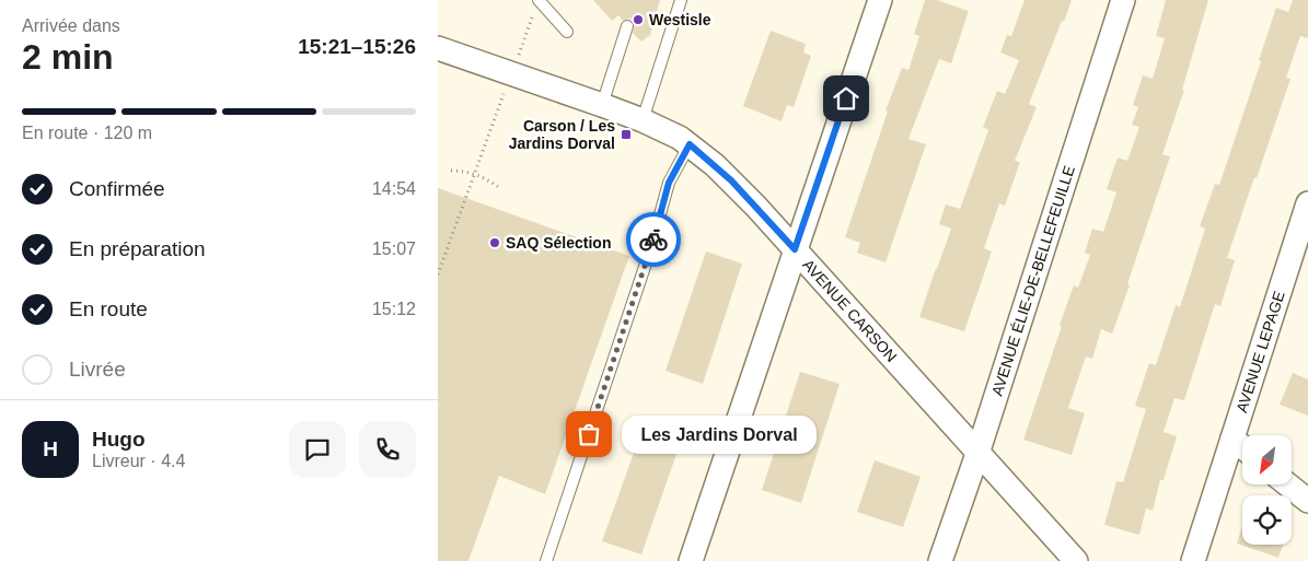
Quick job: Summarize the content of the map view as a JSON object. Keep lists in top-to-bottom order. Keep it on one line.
{"streets":{"street":["AVENUE ÉLIE-DE-BELLEFEUILLE","AVENUE CARSON","AVENUE LEPAGE"]},"crossings":[["AVENUE ÉLIE-DE-BELLEFEUILLE","AVENUE CARSON"]],"places":{"other":["Westisle","SAQ Sélection","Les Jardins Dorval"],"transit":["Carson / Les Jardins Dorval"]},"north":"bottom left","page":{"heading":["2 min","Arrivée dans","15:21–15:26"],"panel":["Hugo","Livreur · 4.4"],"bar":"En route · 120 m","list":[["Confirmée","14:54"],["En préparation","15:07"],["En route","15:12"],"Livrée"],"bubble":"Les Jardins Dorval","round":"H"}}
